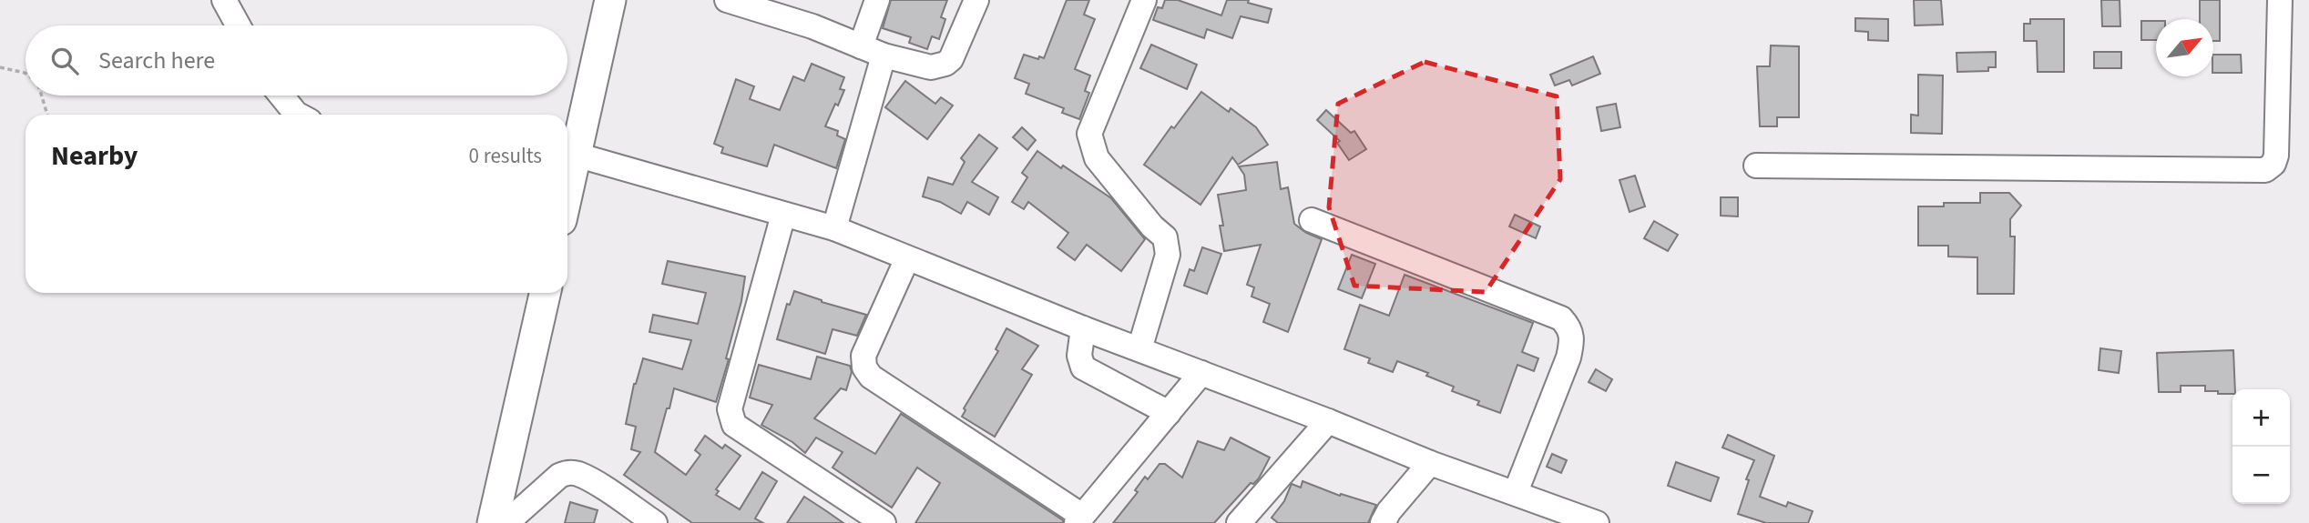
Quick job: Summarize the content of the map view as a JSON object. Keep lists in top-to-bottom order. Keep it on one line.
{"north":"top right","page":{"search":"Search here","heading":["Nearby","0 results"],"map_buttons":["+","−"]}}
